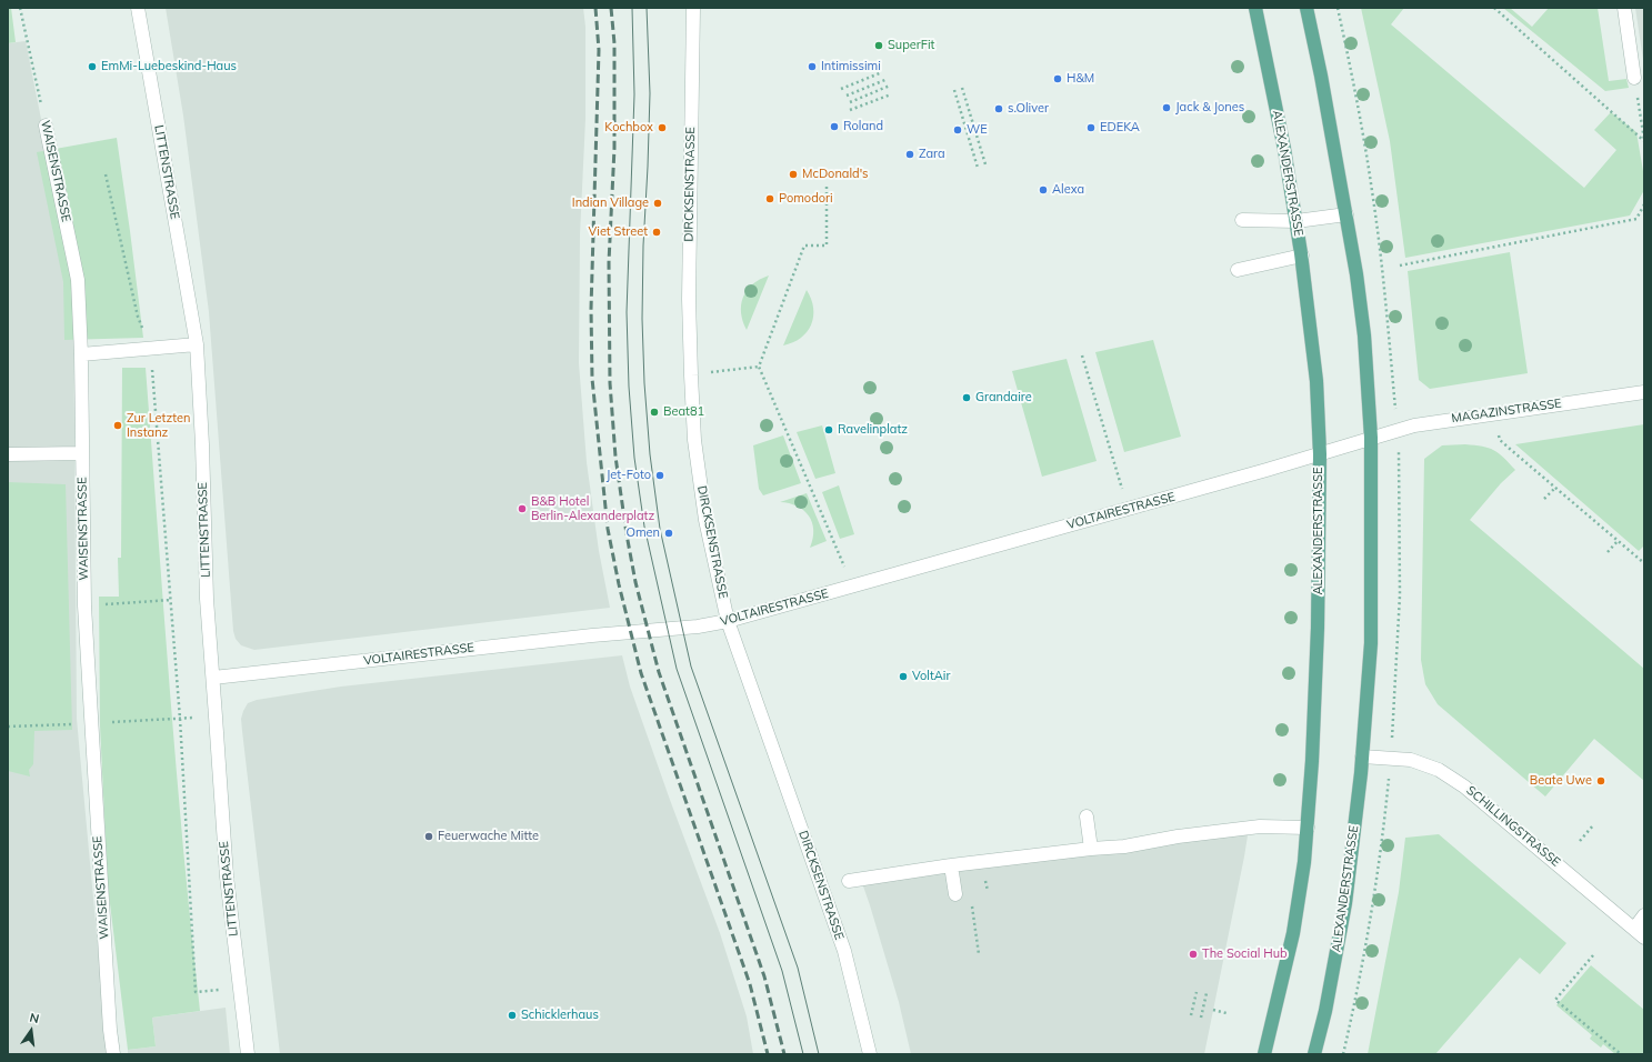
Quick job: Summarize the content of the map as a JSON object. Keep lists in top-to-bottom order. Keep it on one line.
{"streets":{"main road":["ALEXANDERSTRASSE"],"street":["WAISENSTRASSE","LITTENSTRASSE","DIRCKSENSTRASSE","MAGAZINSTRASSE","VOLTAIRESTRASSE","SCHILLINGSTRASSE"]},"crossings":[["LITTENSTRASSE","VOLTAIRESTRASSE"],["ALEXANDERSTRASSE","MAGAZINSTRASSE"],["ALEXANDERSTRASSE","VOLTAIRESTRASSE"],["ALEXANDERSTRASSE","SCHILLINGSTRASSE"],["DIRCKSENSTRASSE","VOLTAIRESTRASSE"],["MAGAZINSTRASSE","VOLTAIRESTRASSE"]],"places":["SuperFit","EmMi-Luebeskind-Haus","Intimissimi","H&M","Jack & Jones","s.Oliver","Roland","Kochbox","EDEKA","WE","Zara","McDonald's","Alexa","Pomodori","Indian Village","Viet Street","Grandaire","Beat81","Zur Letzten Instanz","Ravelinplatz","Jet-Foto","B&B Hotel Berlin-Alexanderplatz","Omen","VoltAir","Beate Uwe","Feuerwache Mitte","The Social Hub","Schicklerhaus"],"north":"top"}
